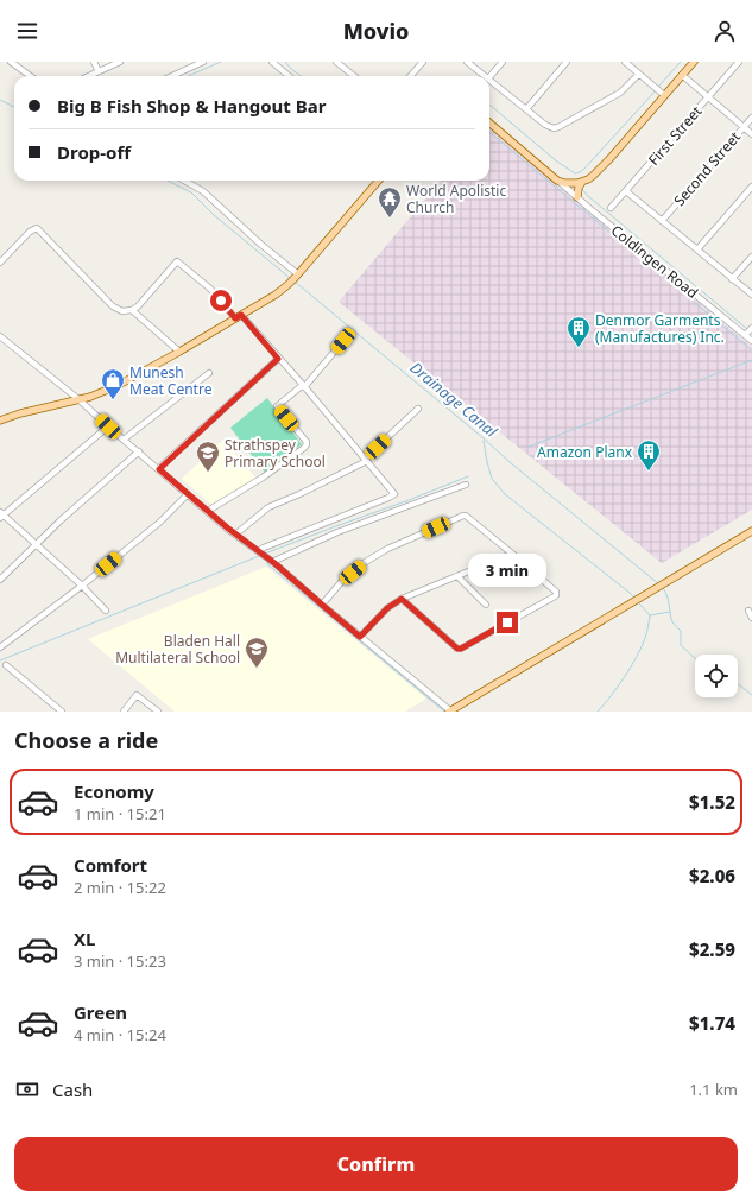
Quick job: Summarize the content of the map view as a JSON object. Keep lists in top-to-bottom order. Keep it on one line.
{"streets":{"street":["First Street","Second Street","Coldingen Road"]},"water":["Drainage Canal"],"places":{"temple":["World Apolistic Church"],"building":["Denmor Garments (Manufactures) Inc.","Amazon Planx"],"shop":["Munesh Meat Centre"],"school or university":["Strathspey Primary School","Bladen Hall Multilateral School"]},"page":{"header":"Movio","banner":["Big B Fish Shop & Hangout Bar","Drop-off"],"bubble":"3 min","heading":"Choose a ride","list":[{"name":"Economy","note":"1 min · 15:21","value":"$1.52"},{"name":"Comfort","note":"2 min · 15:22","value":"$2.06"},{"name":"XL","note":"3 min · 15:23","value":"$2.59"},{"name":"Green","note":"4 min · 15:24","value":"$1.74"}],"pay":["Cash","1.1 km"],"buttons":"Confirm"}}
